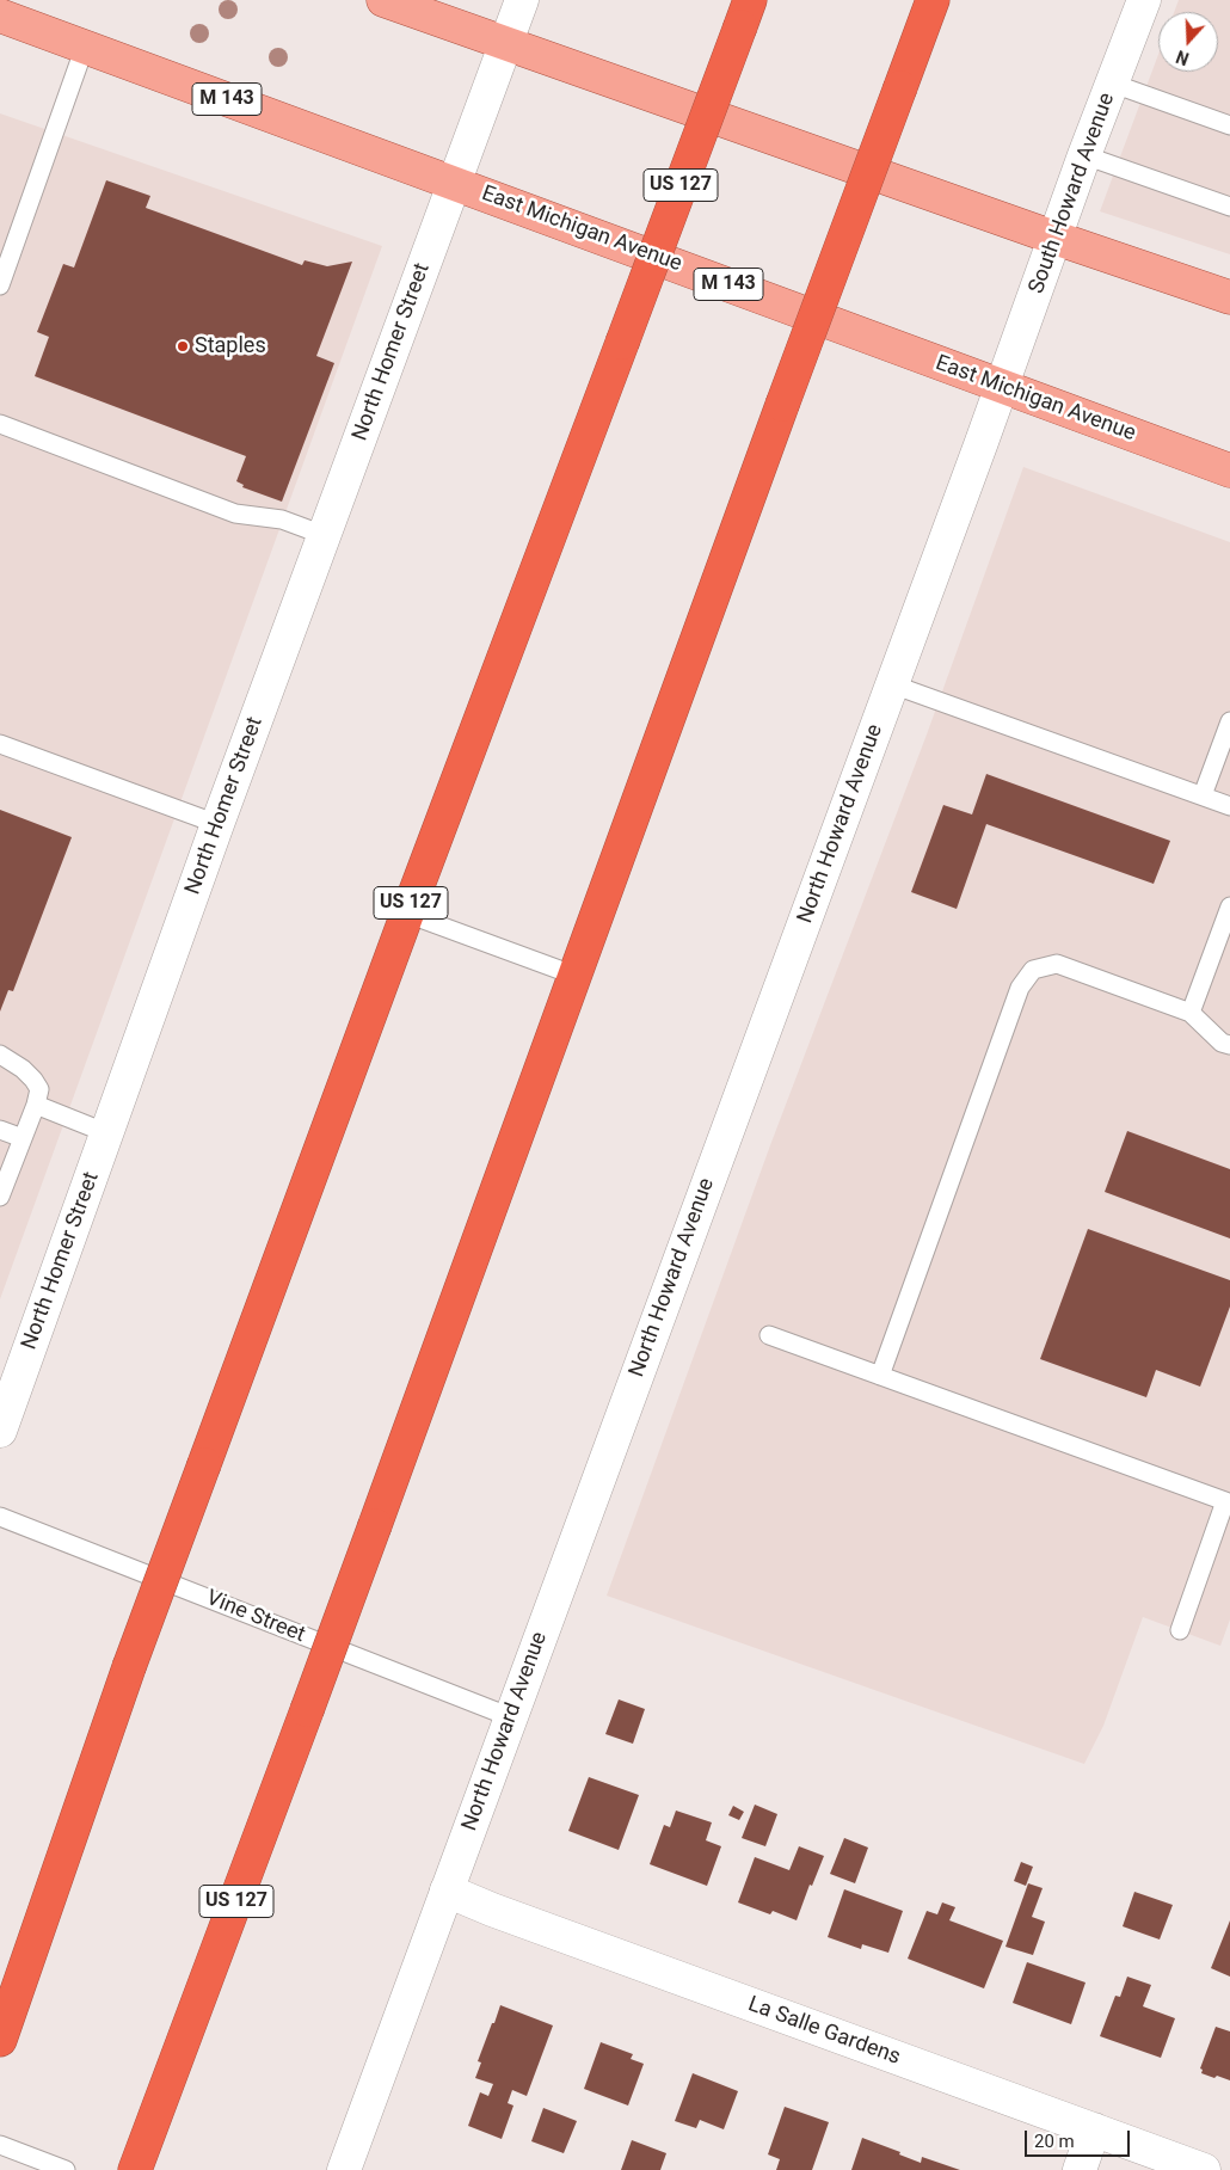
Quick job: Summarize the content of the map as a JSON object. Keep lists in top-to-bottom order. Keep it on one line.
{"streets":{"highway":["US 127"],"main road":["M 143","East Michigan Avenue"],"street":["South Howard Avenue","North Homer Street","North Howard Avenue","La Salle Gardens"],"lane":["Vine Street"]},"crossings":[["South Howard Avenue","East Michigan Avenue"],["South Howard Avenue","North Howard Avenue"],["East Michigan Avenue","North Homer Street"],["East Michigan Avenue","North Howard Avenue"],["North Howard Avenue","Vine Street"],["North Howard Avenue","La Salle Gardens"]],"places":["Staples"],"scale_bar":"20 m","north":"bottom"}
